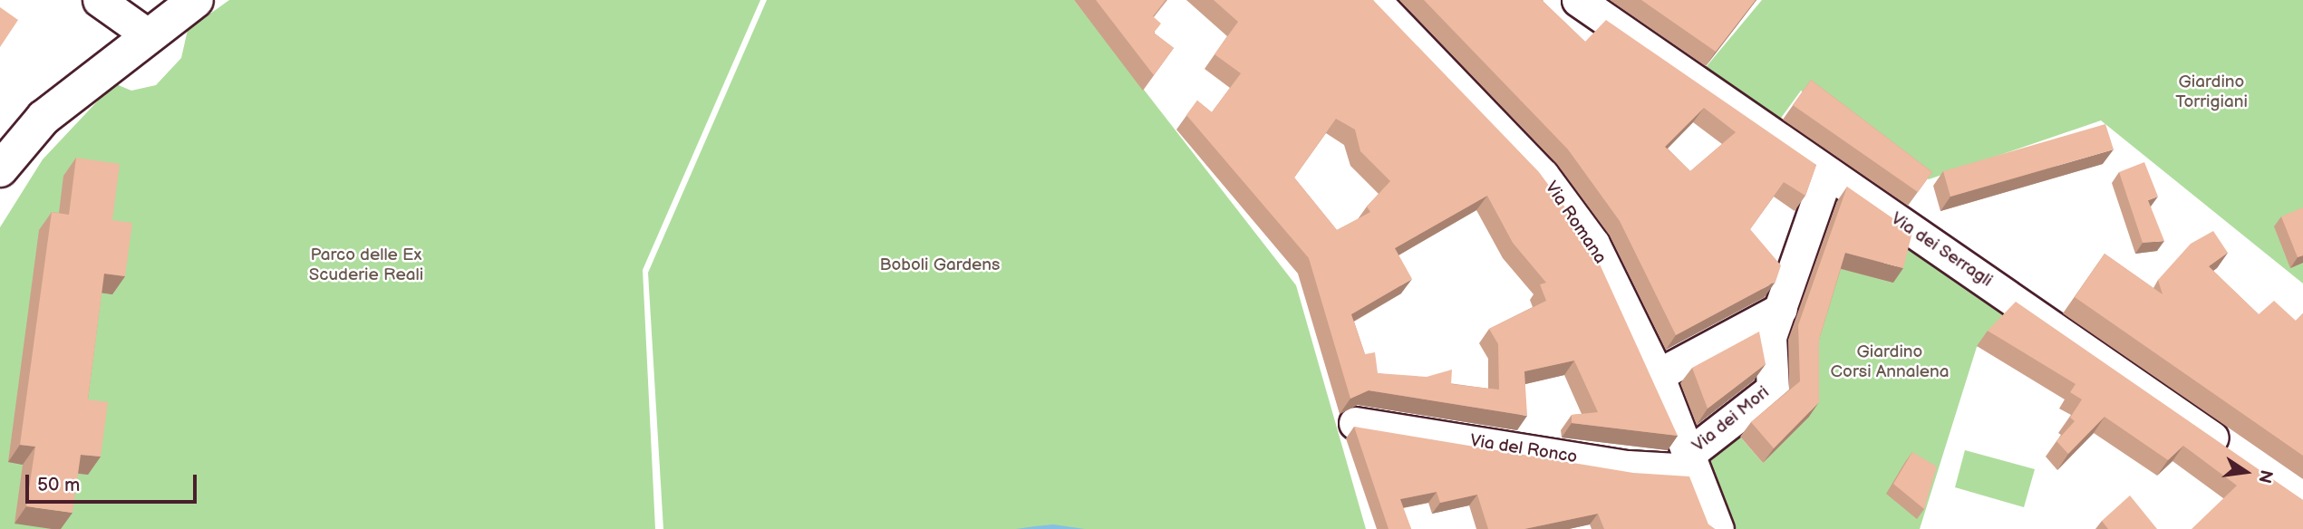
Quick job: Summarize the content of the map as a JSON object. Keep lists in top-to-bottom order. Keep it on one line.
{"streets":{"street":["Via Romana","Via dei Serragli","Via dei Mori","Via del Ronco"]},"crossings":[["Via Romana","Via dei Mori"],["Via Romana","Via del Ronco"],["Via dei Mori","Via del Ronco"]],"parks":["Giardino Torrigiani","Parco delle Ex Scuderie Reali","Boboli Gardens","Giardino Corsi Annalena"],"scale_bar":"50 m","north":"right"}
